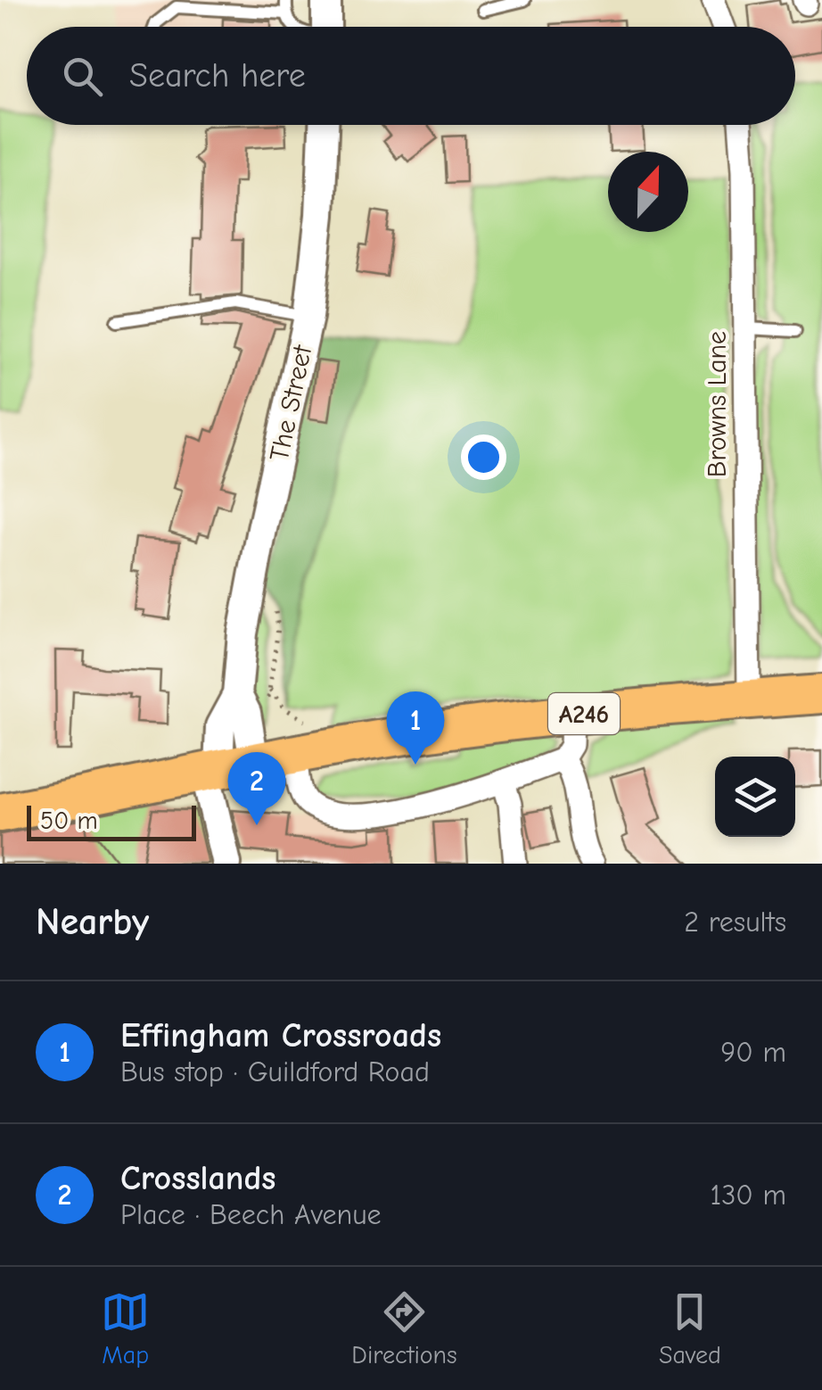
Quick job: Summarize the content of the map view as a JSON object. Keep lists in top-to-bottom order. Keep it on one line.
{"streets":{"main road":["A246"],"street":["The Street","Browns Lane"]},"crossings":[["The Street","A246"],["Browns Lane","A246"]],"scale_bar":"50 m","north":"top","page":{"search":"Search here","pins":["1","2"],"scale":"50 m","heading":["Nearby","2 results"],"list":[{"mark":"1","name":"Effingham Crossroads","note":"Bus stop · Guildford Road","value":"90 m"},{"mark":"2","name":"Crosslands","note":"Place · Beech Avenue","value":"130 m"}],"nav":["Map","Directions","Saved"]}}
